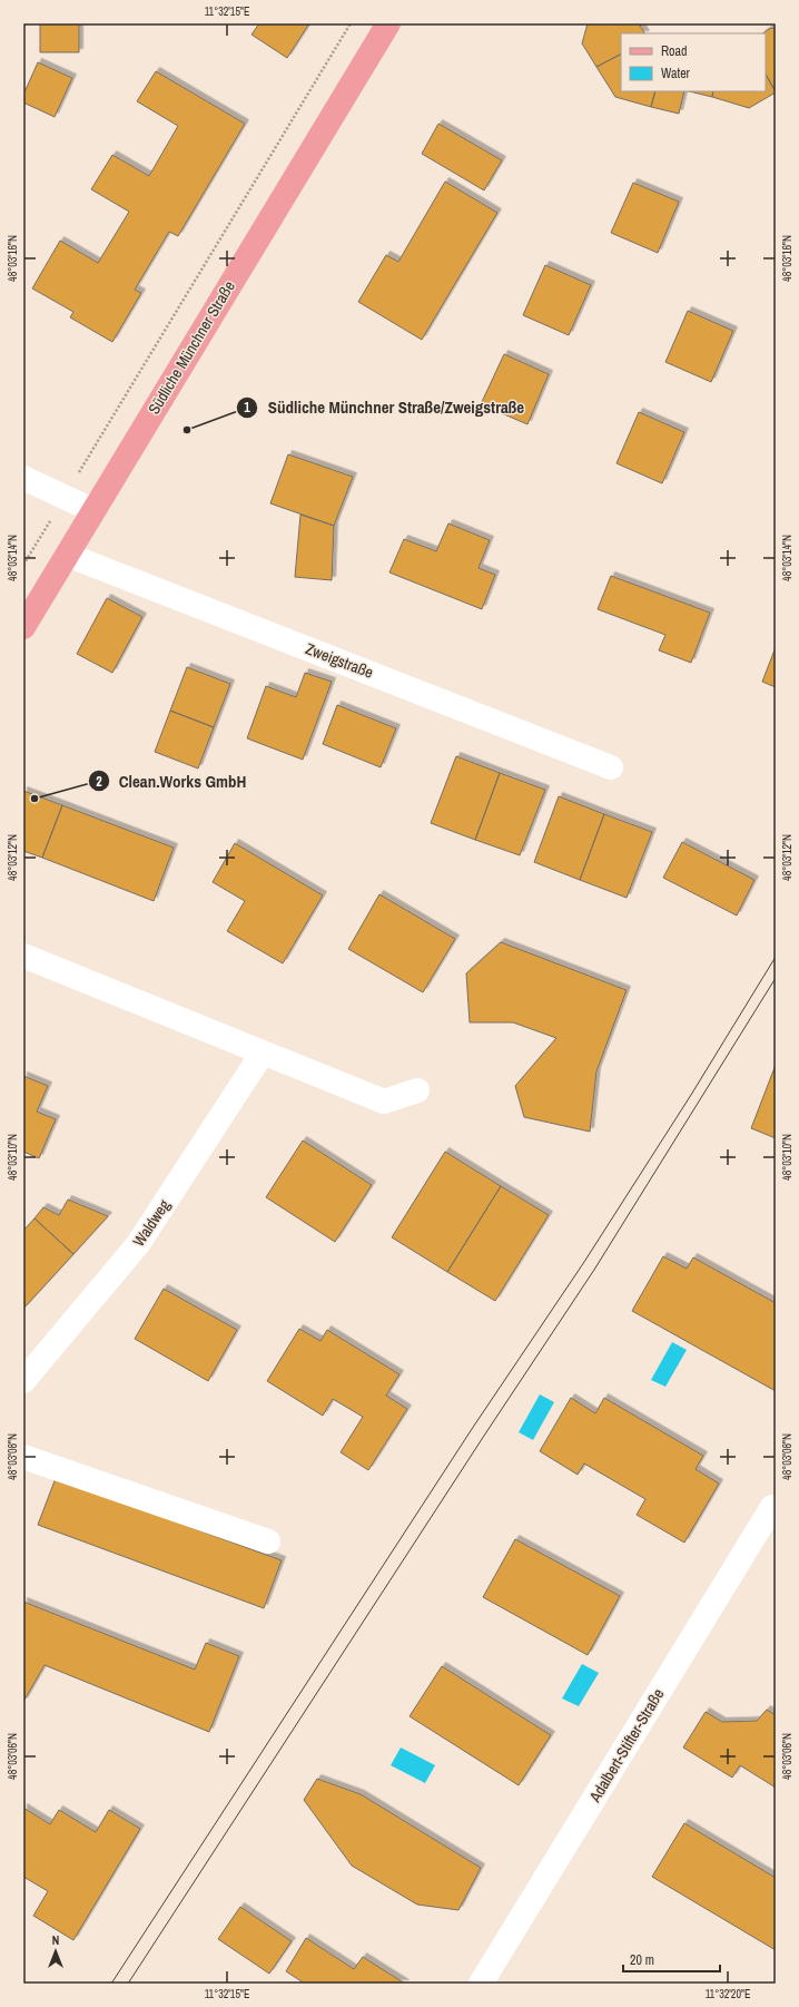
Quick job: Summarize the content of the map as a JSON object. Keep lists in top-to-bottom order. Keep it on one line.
{"streets":{"main road":["Südliche Münchner Straße"],"street":["Zweigstraße","Waldweg","Adalbert-Stifter-Straße"]},"crossings":[["Südliche Münchner Straße","Zweigstraße"]],"places":["Südliche Münchner Straße/Zweigstraße","Clean.Works GmbH"],"legend":["Road","Water"],"scale_bar":"20 m","north":"top","coordinates":["11°32'15\"E","48°03'16\"N","48°03'14\"N","48°03'12\"N","48°03'10\"N","48°03'08\"N","48°03'06\"N","11°32'20\"E"]}
